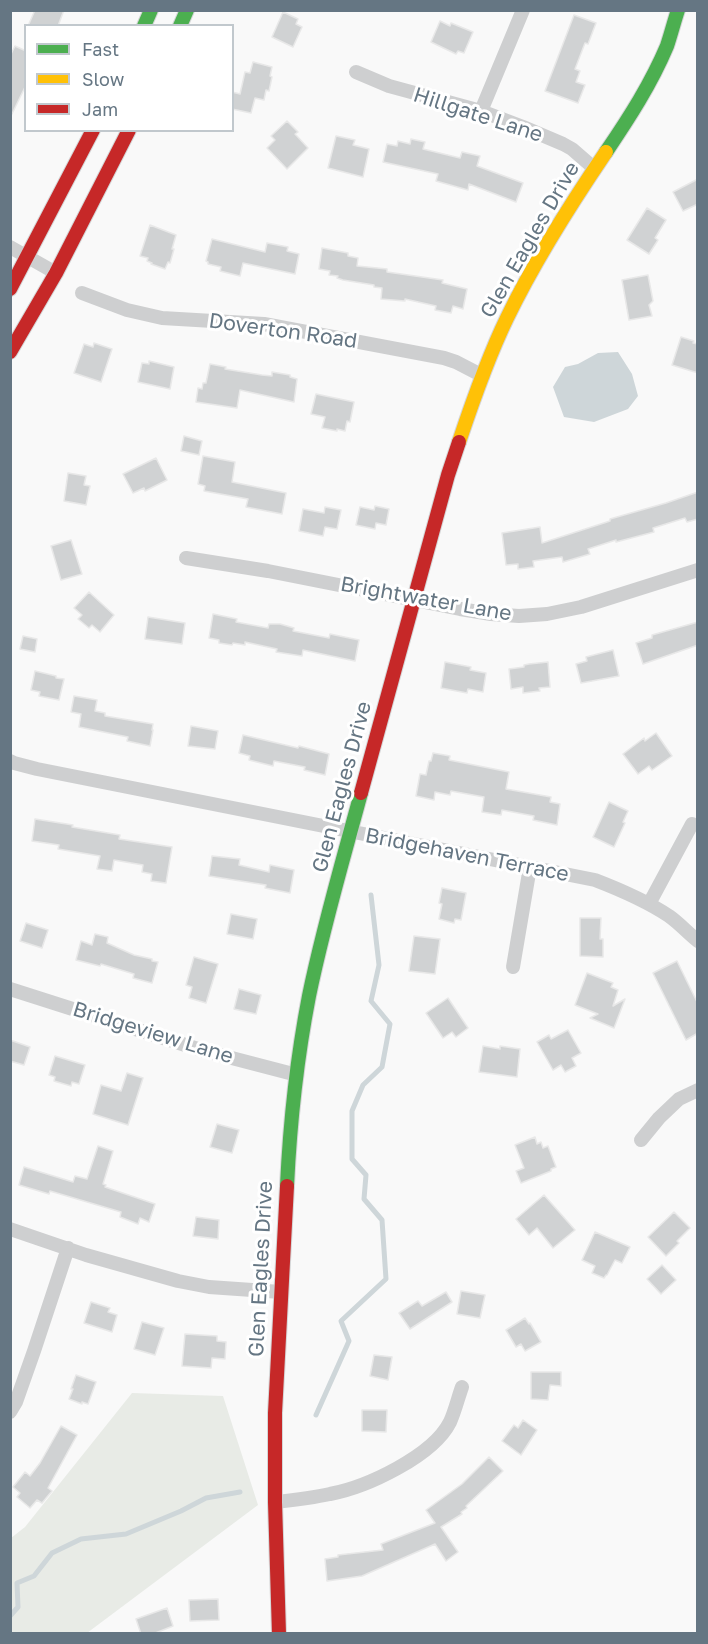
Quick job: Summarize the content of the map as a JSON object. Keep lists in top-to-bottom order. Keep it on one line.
{"streets":{"street":["Hillgate Lane","Glen Eagles Drive","Doverton Road","Brightwater Lane","Bridgehaven Terrace","Bridgeview Lane"]},"crossings":[["Hillgate Lane","Glen Eagles Drive"],["Glen Eagles Drive","Doverton Road"],["Glen Eagles Drive","Brightwater Lane"],["Glen Eagles Drive","Bridgehaven Terrace"],["Glen Eagles Drive","Bridgeview Lane"]],"legend":["Fast","Slow","Jam"]}
